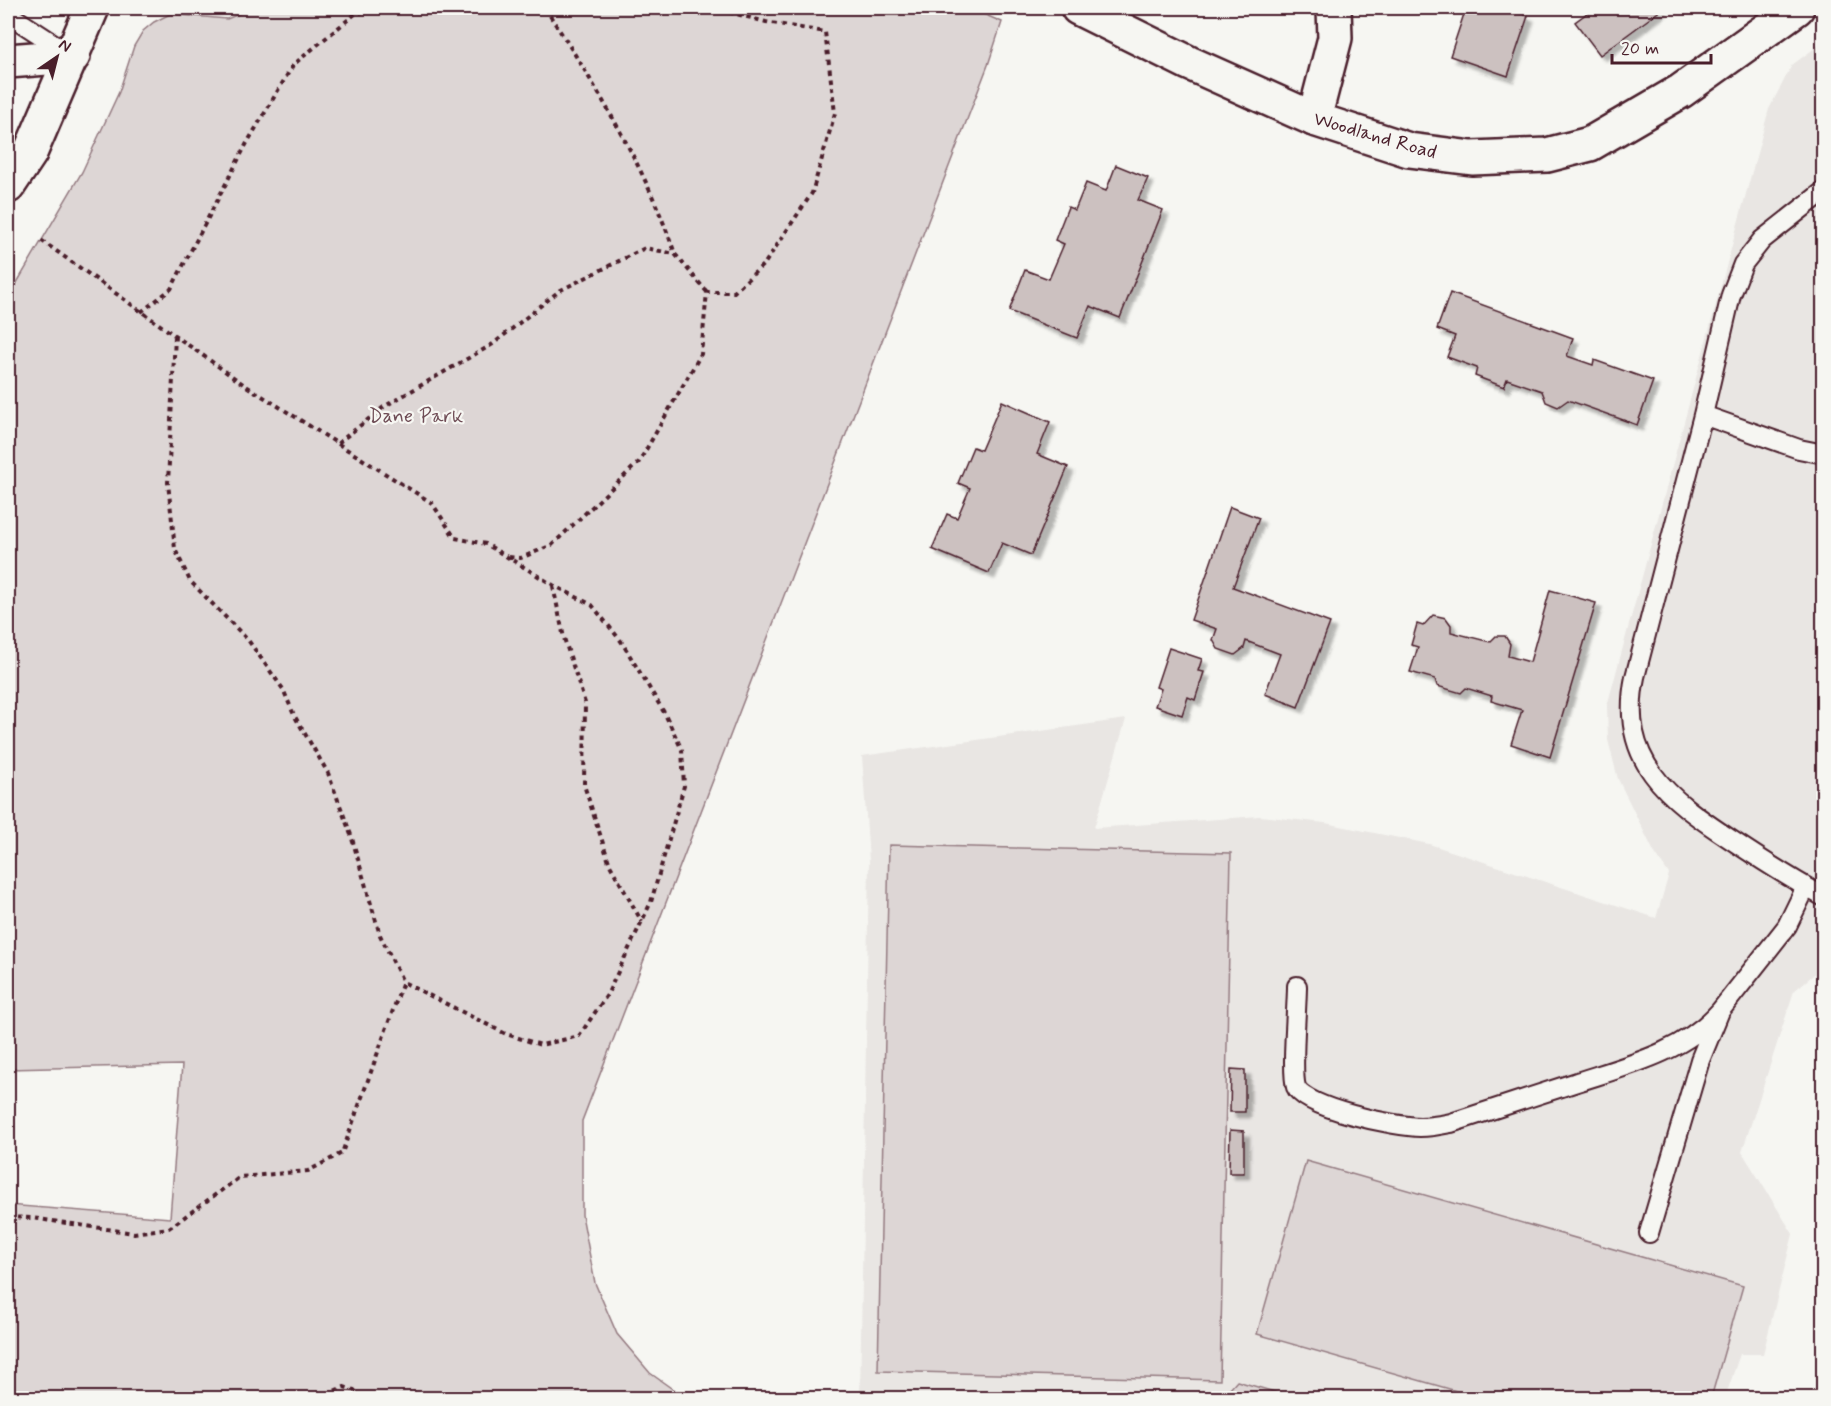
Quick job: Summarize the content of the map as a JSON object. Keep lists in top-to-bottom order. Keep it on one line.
{"streets":{"street":["Woodland Road"]},"parks":["Dane Park"],"scale_bar":"20 m","north":"top right"}
